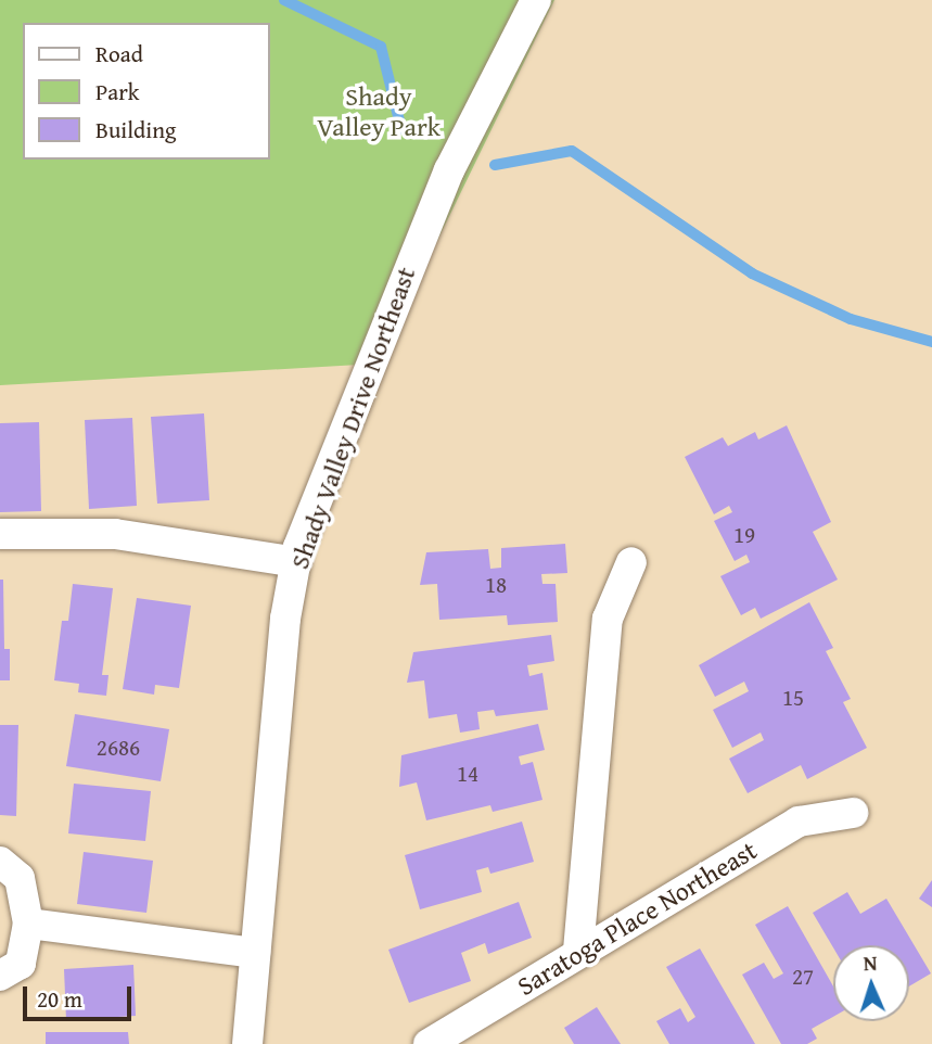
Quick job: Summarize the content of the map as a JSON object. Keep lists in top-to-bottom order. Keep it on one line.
{"streets":{"street":["Shady Valley Drive Northeast","Saratoga Place Northeast"]},"parks":["Shady Valley Park"],"house_numbers":["19","18","15","2686","14","27"],"legend":["Road","Park","Building"],"scale_bar":"20 m","north":"top"}
